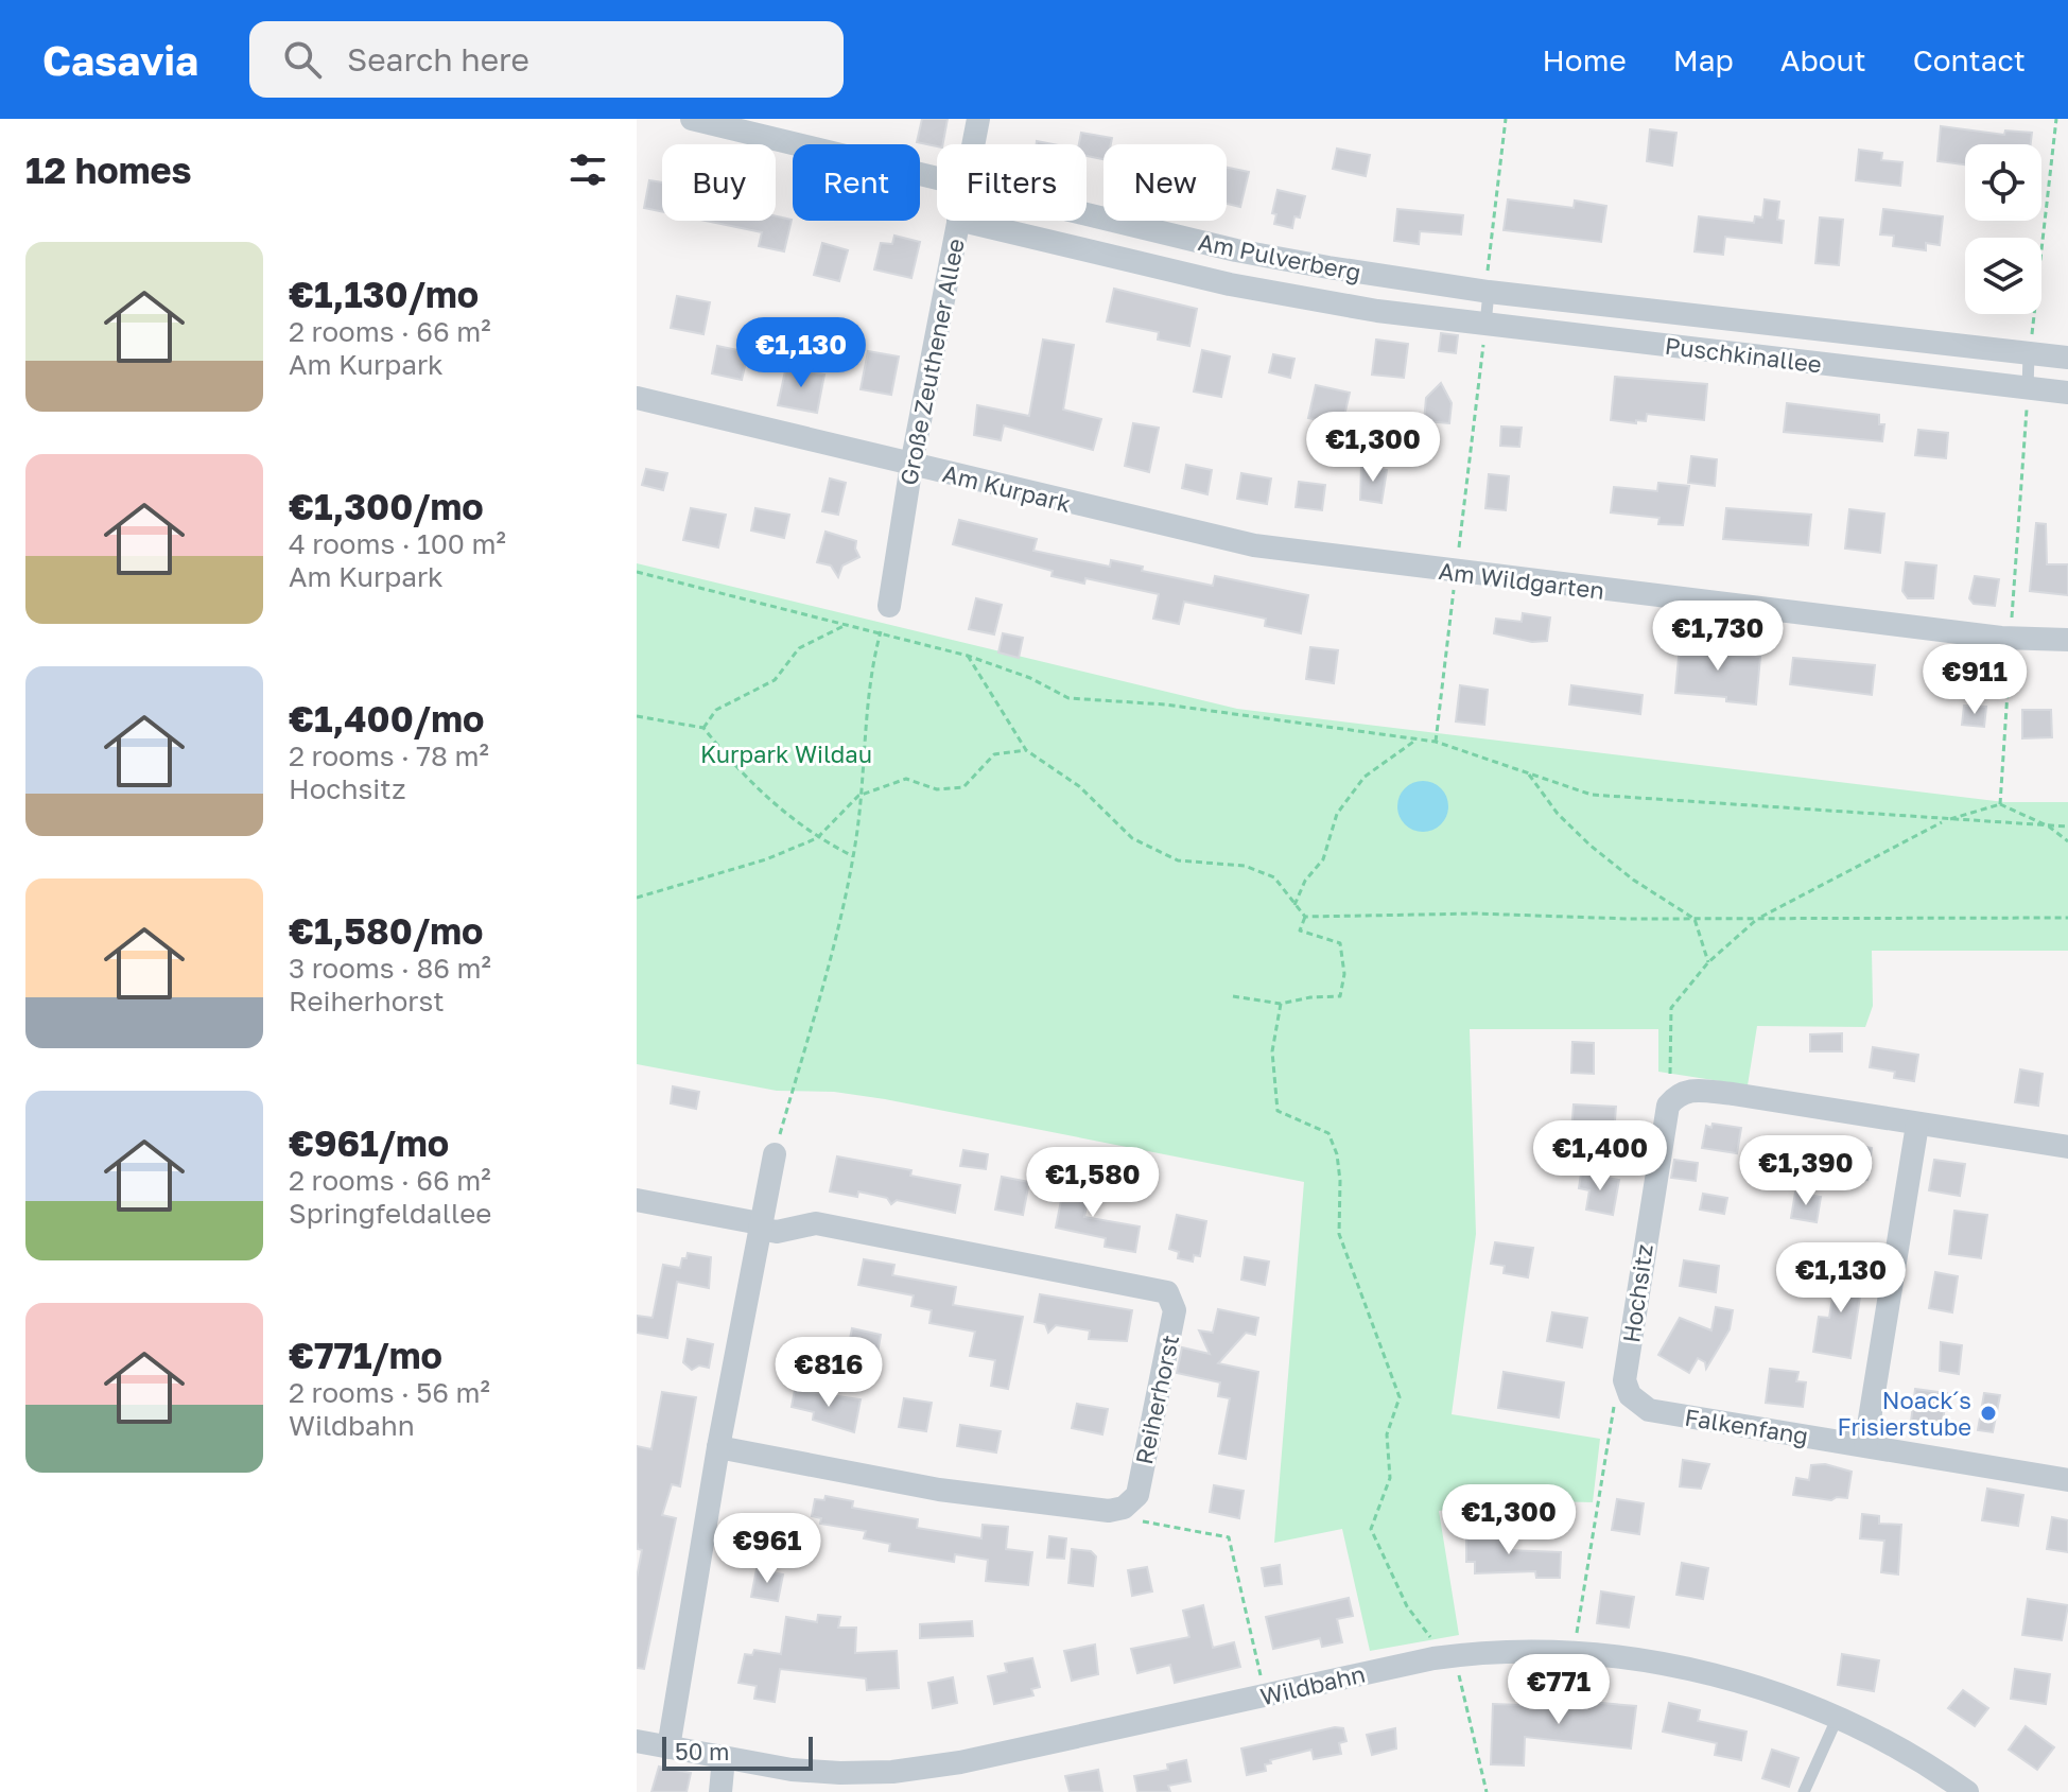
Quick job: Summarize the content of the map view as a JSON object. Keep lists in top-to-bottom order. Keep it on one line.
{"streets":{"street":["Am Pulverberg","Puschkinallee","Große Zeuthener Allee","Am Kurpark","Am Wildgarten","Hochsitz","Reiherhorst","Falkenfang","Wildbahn"]},"crossings":[["Am Pulverberg","Puschkinallee"],["Große Zeuthener Allee","Am Kurpark"],["Am Kurpark","Am Wildgarten"],["Hochsitz","Falkenfang"]],"parks":["Kurpark Wildau"],"places":["Noack´s Frisierstube"],"scale_bar":"50 m","page":{"header":"Casavia","search":"Search here","nav":["Home","Map","About","Contact"],"heading":"12 homes","chip":["Buy","Rent","Filters","New"],"list":[{"name":"€1,130/mo","note":"2 rooms · 66 m² · Am Kurpark"},{"name":"€1,300/mo","note":"4 rooms · 100 m² · Am Kurpark"},{"name":"€1,400/mo","note":"2 rooms · 78 m² · Hochsitz"},{"name":"€1,580/mo","note":"3 rooms · 86 m² · Reiherhorst"},{"name":"€961/mo","note":"2 rooms · 66 m² · Springfeldallee"},{"name":"€771/mo","note":"2 rooms · 56 m² · Wildbahn"}],"price":["€1,130","€1,300","€1,730","€911","€1,400","€1,390","€1,580","€1,130","€816","€1,300","€961","€771"],"scale":"50 m"}}
